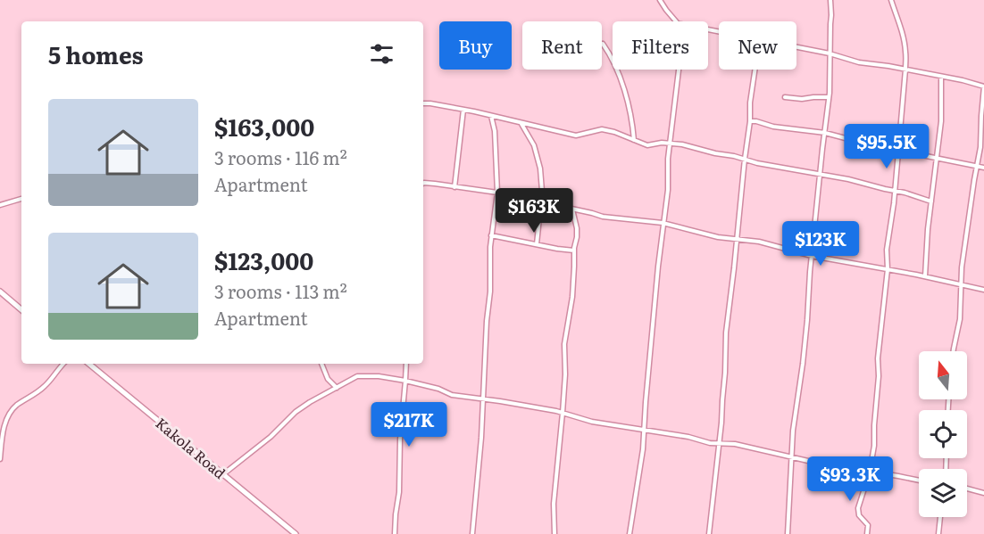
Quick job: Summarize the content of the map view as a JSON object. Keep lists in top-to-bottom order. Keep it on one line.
{"streets":{"main road":["Kakola Road"]},"north":"top","page":{"chip":["Buy","Rent","Filters","New"],"heading":"5 homes","list":[{"name":"$163,000","note":"3 rooms · 116 m² · Apartment"},{"name":"$123,000","note":"3 rooms · 113 m² · Apartment"}],"price":["$95.5K","$163K","$123K","$217K","$93.3K"]}}
